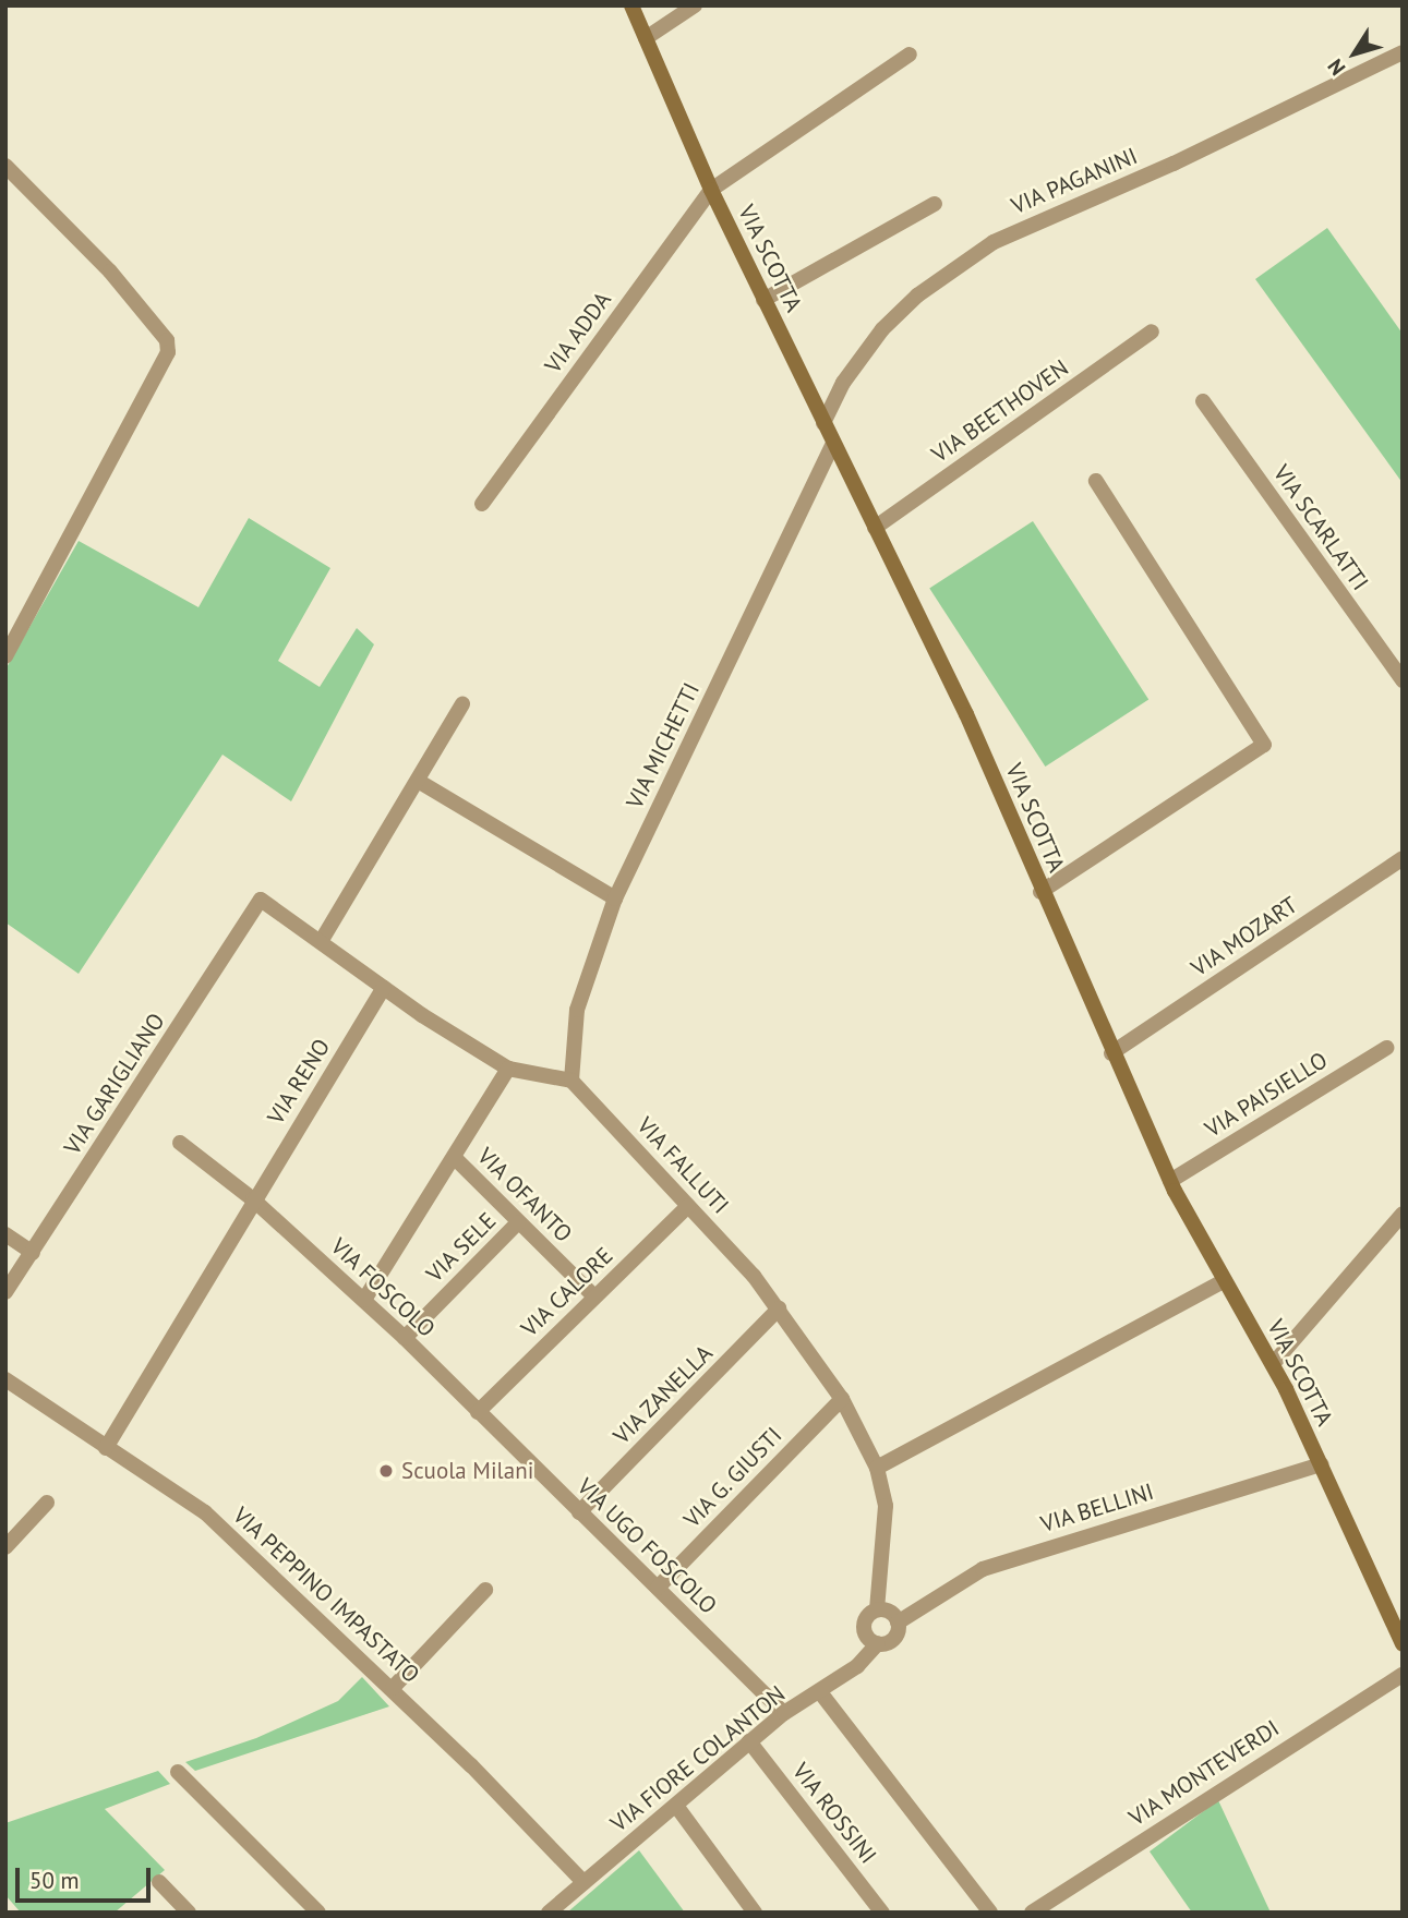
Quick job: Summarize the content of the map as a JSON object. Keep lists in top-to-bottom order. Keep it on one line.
{"streets":{"street":["VIA PAGANINI","VIA SCOTTA","VIA ADDA","VIA BEETHOVEN","VIA SCARLATTI","VIA MICHETTI","VIA MOZART","VIA RENO","VIA GARIGLIANO","VIA PAISIELLO","VIA FALLUTI","VIA OFANTO","VIA SELE","VIA FOSCOLO","VIA CALORE","VIA ZANELLA","VIA G. GIUSTI","VIA BELLINI","VIA UGO FOSCOLO","VIA PEPPINO IMPASTATO","VIA FIORE COLANTON","VIA MONTEVERDI","VIA ROSSINI"]},"crossings":[["VIA PAGANINI","VIA SCOTTA"],["VIA SCOTTA","VIA ADDA"],["VIA SCOTTA","VIA BEETHOVEN"],["VIA SCOTTA","VIA MICHETTI"],["VIA SCOTTA","VIA MOZART"],["VIA SCOTTA","VIA PAISIELLO"],["VIA SCOTTA","VIA BELLINI"],["VIA MICHETTI","VIA FALLUTI"],["VIA RENO","VIA FOSCOLO"],["VIA RENO","VIA PEPPINO IMPASTATO"],["VIA FALLUTI","VIA CALORE"],["VIA FALLUTI","VIA ZANELLA"],["VIA FALLUTI","VIA G. GIUSTI"],["VIA FALLUTI","VIA BELLINI"],["VIA FALLUTI","VIA FIORE COLANTON"],["VIA OFANTO","VIA SELE"],["VIA OFANTO","VIA FOSCOLO"],["VIA OFANTO","VIA CALORE"],["VIA SELE","VIA FOSCOLO"],["VIA FOSCOLO","VIA CALORE"],["VIA FOSCOLO","VIA UGO FOSCOLO"],["VIA CALORE","VIA UGO FOSCOLO"],["VIA ZANELLA","VIA UGO FOSCOLO"],["VIA G. GIUSTI","VIA UGO FOSCOLO"],["VIA BELLINI","VIA FIORE COLANTON"],["VIA UGO FOSCOLO","VIA FIORE COLANTON"],["VIA PEPPINO IMPASTATO","VIA FIORE COLANTON"],["VIA FIORE COLANTON","VIA ROSSINI"]],"places":["Scuola Milani"],"scale_bar":"50 m","north":"bottom left"}
